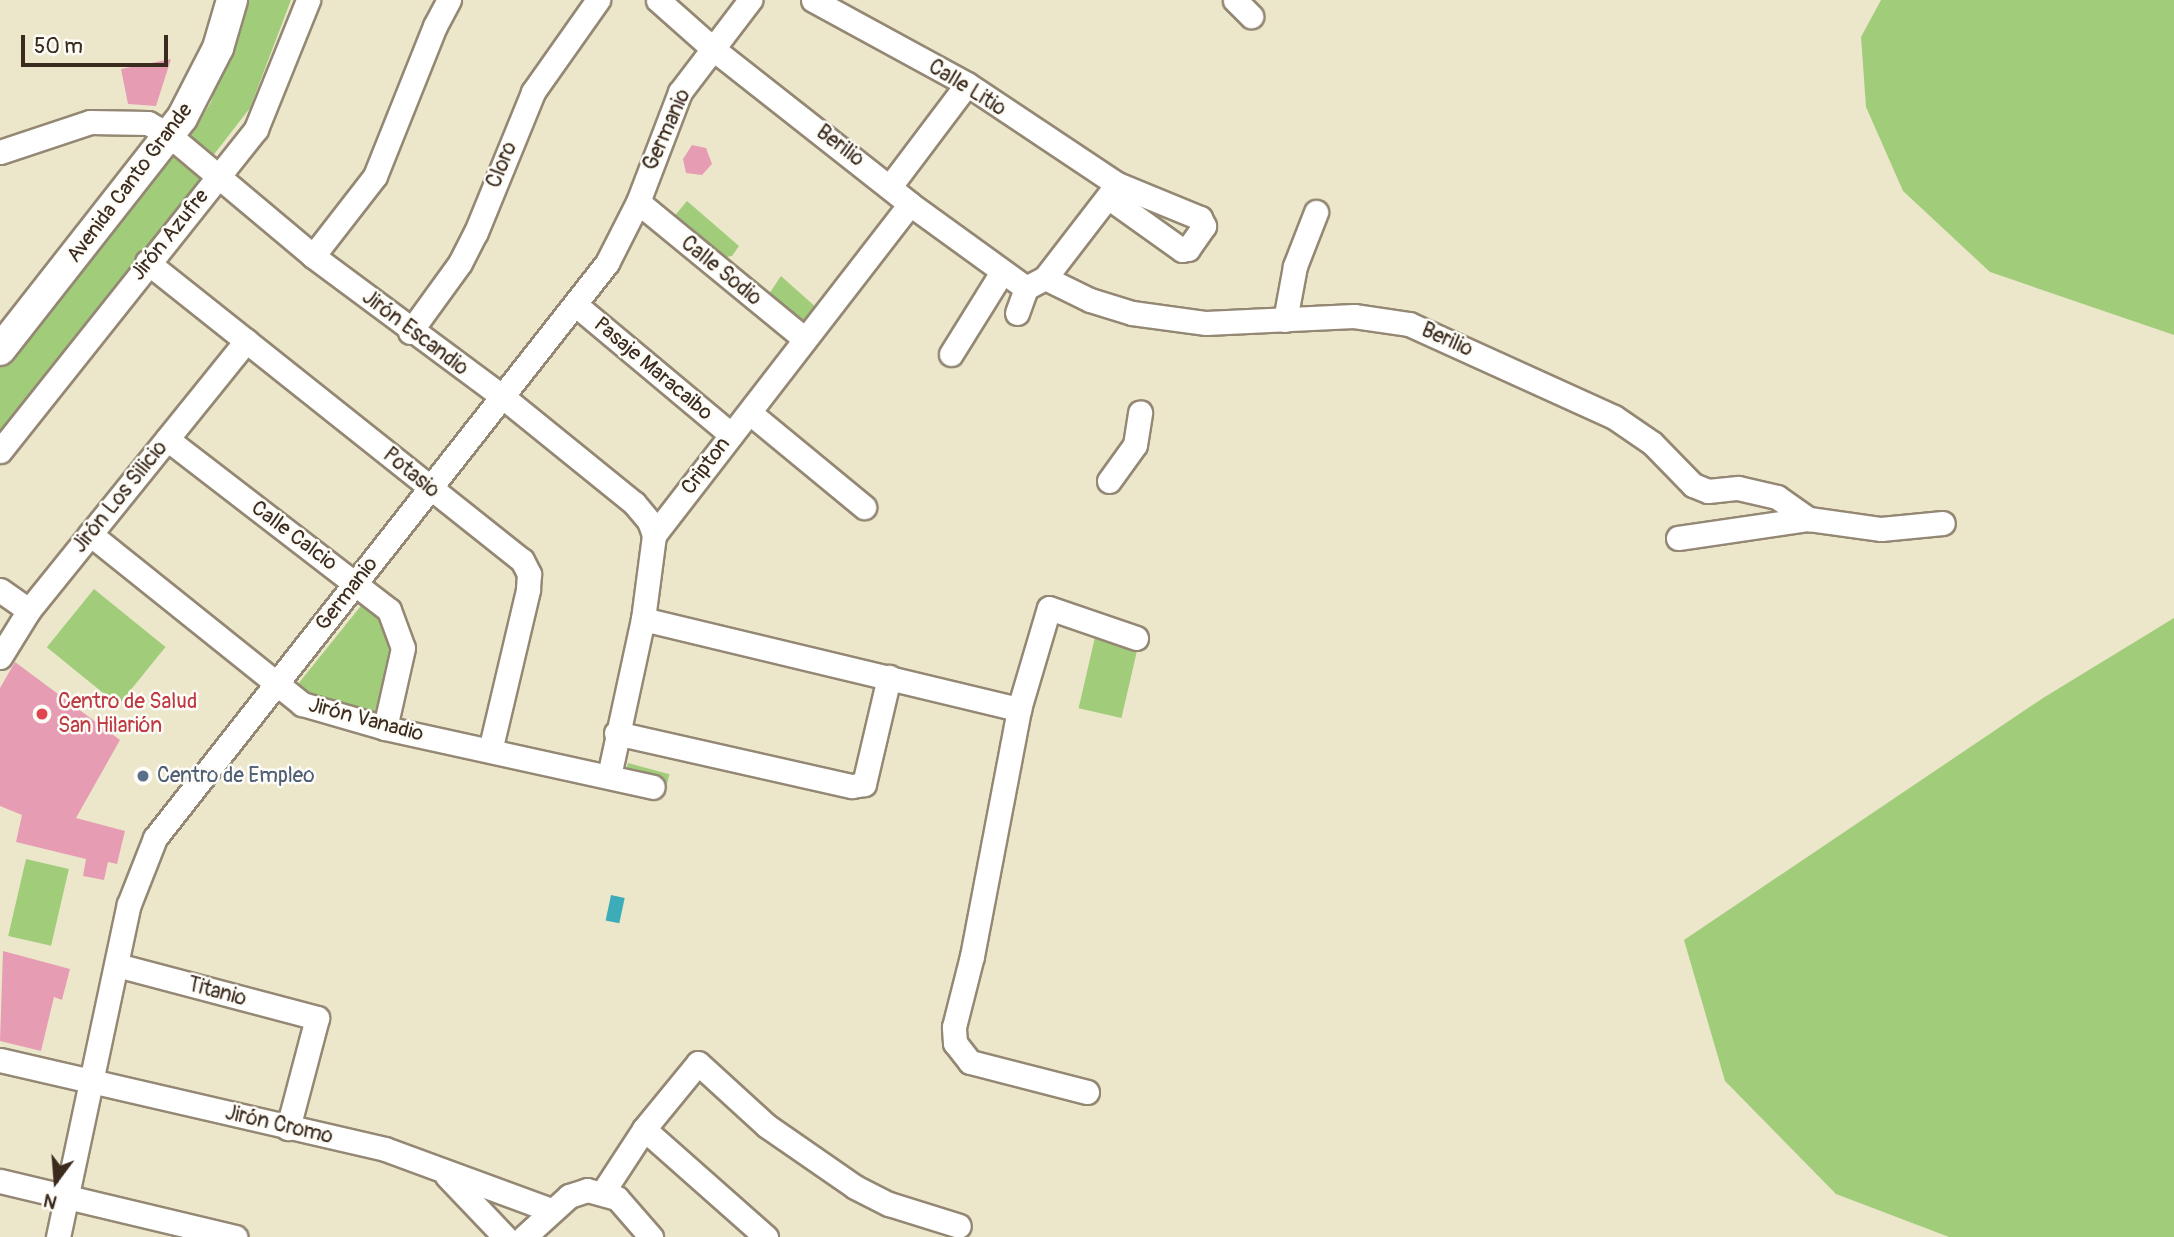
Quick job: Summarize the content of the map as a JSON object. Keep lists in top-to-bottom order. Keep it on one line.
{"streets":{"street":["Calle Litio","Germanio","Berilio","Cloro","Avenida Canto Grande","Jirón Azufre","Calle Sodio","Jirón Escandio","Pasaje Maracaibo","Cripton","Potasio","Jirón Los Silicio","Calle Calcio","Jirón Vanadio","Titanio","Jirón Cromo"]},"crossings":[["Calle Litio","Berilio"],["Germanio","Berilio"],["Germanio","Calle Sodio"],["Germanio","Jirón Escandio"],["Germanio","Pasaje Maracaibo"],["Germanio","Potasio"],["Germanio","Calle Calcio"],["Germanio","Jirón Vanadio"],["Germanio","Titanio"],["Germanio","Jirón Cromo"],["Berilio","Cripton"],["Cloro","Jirón Escandio"],["Avenida Canto Grande","Jirón Escandio"],["Jirón Azufre","Jirón Escandio"],["Jirón Azufre","Potasio"],["Calle Sodio","Cripton"],["Jirón Escandio","Cripton"],["Pasaje Maracaibo","Cripton"],["Cripton","Jirón Vanadio"],["Potasio","Jirón Los Silicio"],["Potasio","Jirón Vanadio"],["Jirón Los Silicio","Calle Calcio"],["Jirón Los Silicio","Jirón Vanadio"],["Calle Calcio","Jirón Vanadio"],["Titanio","Jirón Cromo"]],"places":["Centro de Salud San Hilarión","Centro de Empleo"],"scale_bar":"50 m","north":"bottom"}
